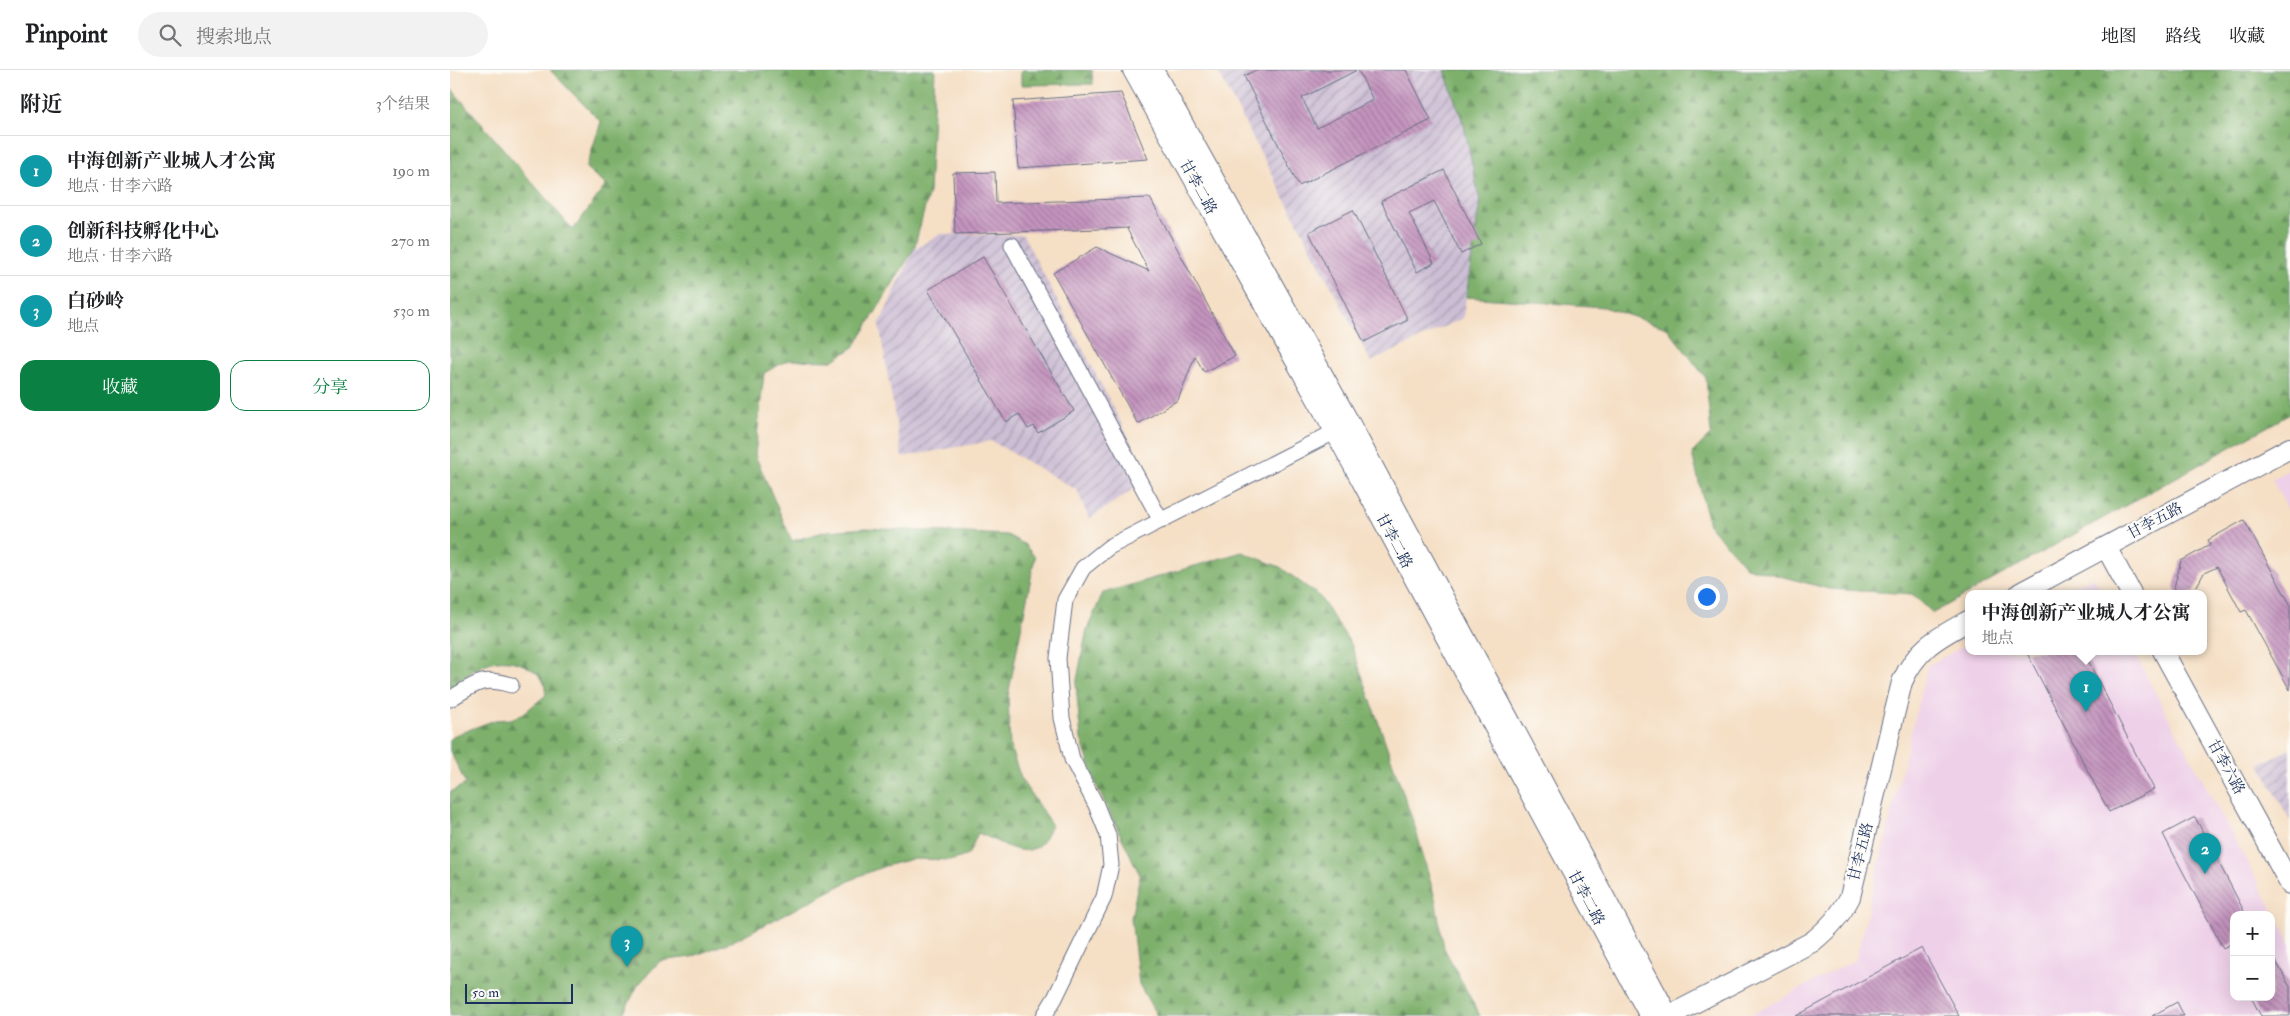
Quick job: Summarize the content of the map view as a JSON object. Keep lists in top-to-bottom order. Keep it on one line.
{"streets":{"main road":["甘李二路","甘李五路","甘李六路"]},"crossings":[["甘李二路","甘李五路"]],"scale_bar":"50 m","page":{"header":"Pinpoint","search":"搜索地点","nav":["地图","路线","收藏"],"heading":["附近","3个结果"],"list":[{"mark":"1","name":"中海创新产业城人才公寓","note":"地点 · 甘李六路","value":"190 m"},{"mark":"2","name":"创新科技孵化中心","note":"地点 · 甘李六路","value":"270 m"},{"mark":"3","name":"白砂岭","note":"地点","value":"530 m"}],"buttons":["收藏","分享"],"popup":["中海创新产业城人才公寓","地点"],"pins":["1","2","3"],"map_buttons":["+","−"],"scale":"50 m"}}
